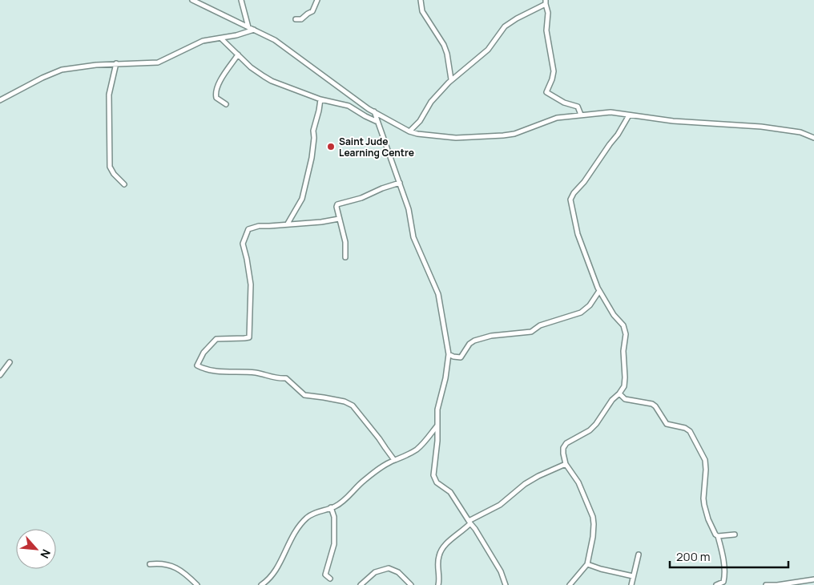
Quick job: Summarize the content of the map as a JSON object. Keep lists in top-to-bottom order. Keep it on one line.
{"places":["Saint Jude Learning Centre"],"scale_bar":"200 m","north":"bottom right"}
